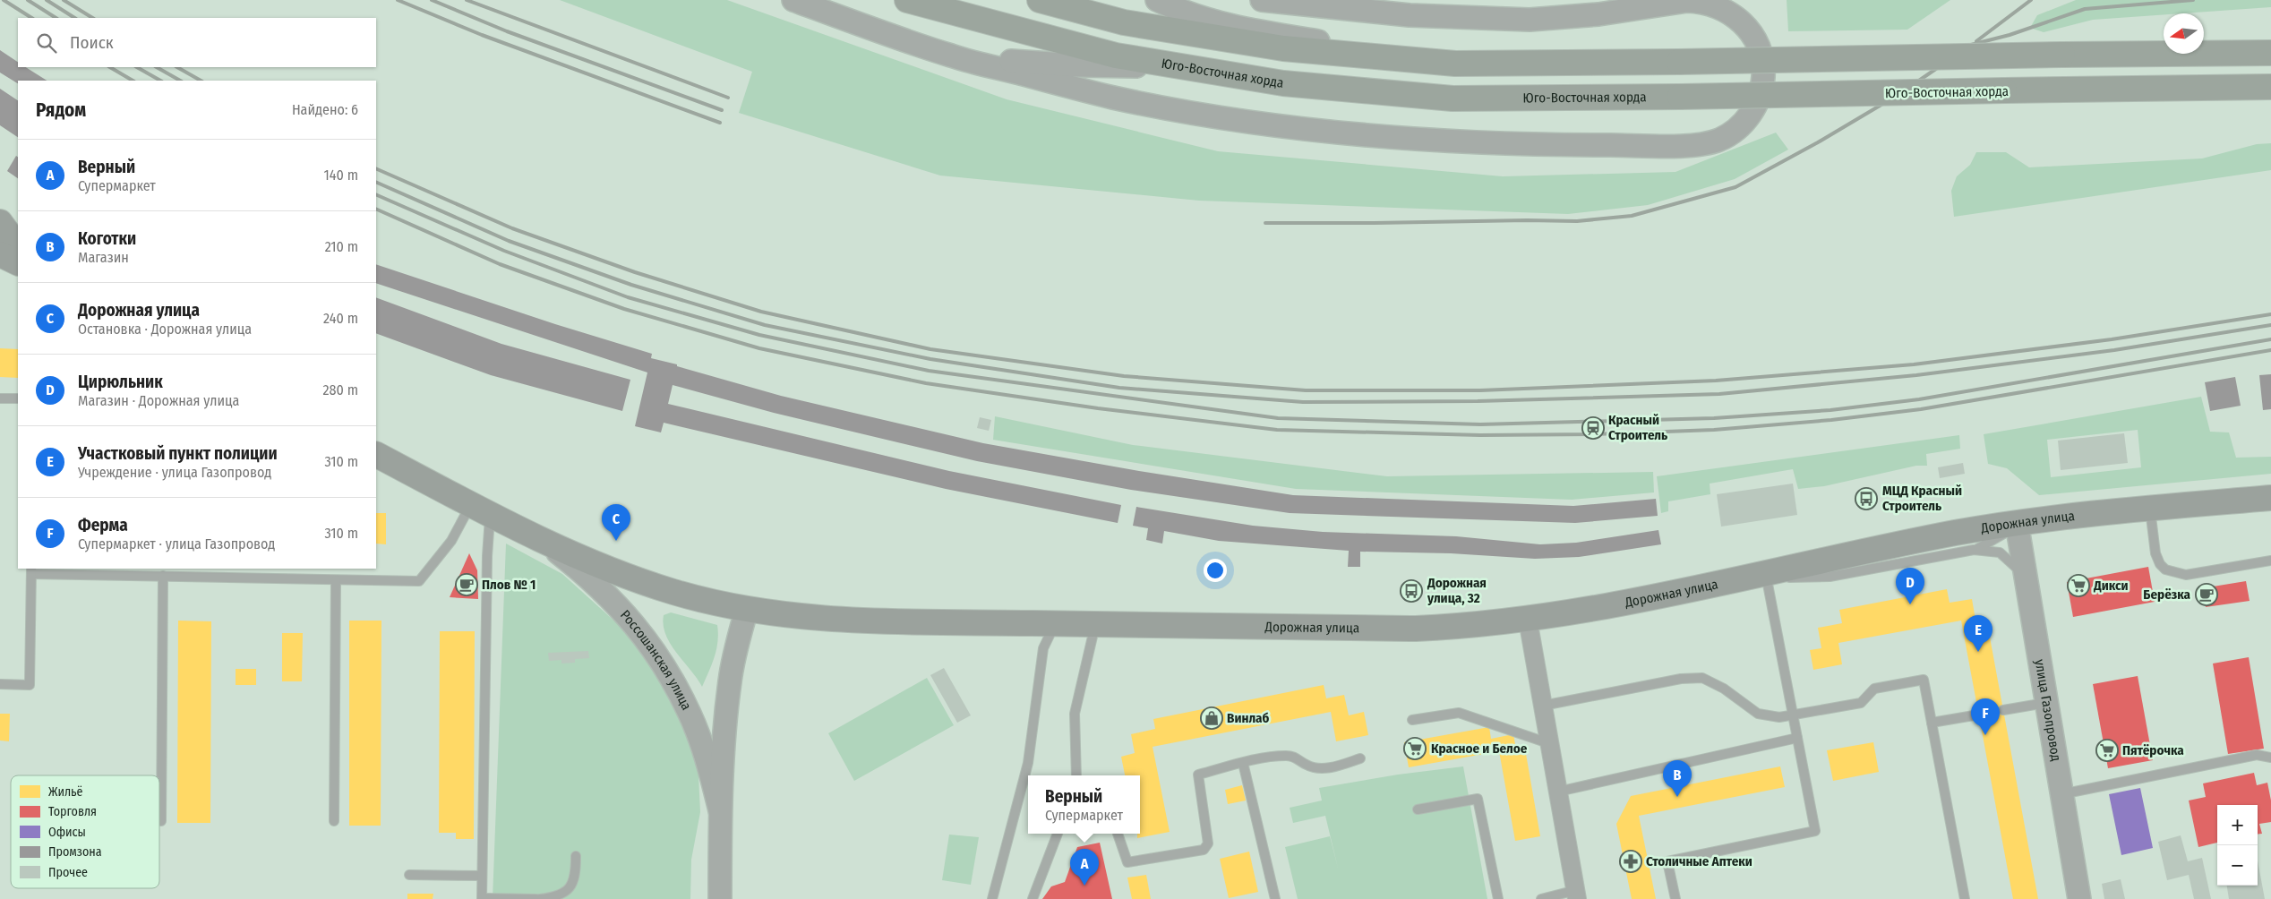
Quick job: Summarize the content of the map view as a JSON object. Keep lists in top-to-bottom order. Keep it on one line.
{"streets":{"main road":["Юго-Восточная хорда","Дорожная улица"],"street":["Россошанская улица","улица Газопровод"]},"crossings":[["Дорожная улица","Россошанская улица"],["Дорожная улица","улица Газопровод"]],"places":{"station":["Красный Строитель"],"bus stop":["МЦД Красный Строитель","Дорожная улица, 32"],"cafe":["Плов № 1","Берёзка"],"supermarket":["Дикси","Красное и Белое","Пятёрочка"],"shop":["Винлаб"],"pharmacy":["Столичные Аптеки"]},"legend":["Жильё","Торговля","Офисы","Промзона","Прочее"],"north":"left","page":{"search":"Поиск","heading":["Рядом","Найдено: 6"],"list":[{"mark":"A","name":"Верный","note":"Супермаркет","value":"140 m"},{"mark":"B","name":"Коготки","note":"Магазин","value":"210 m"},{"mark":"C","name":"Дорожная улица","note":"Остановка · Дорожная улица","value":"240 m"},{"mark":"D","name":"Цирюльник","note":"Магазин · Дорожная улица","value":"280 m"},{"mark":"E","name":"Участковый пункт полиции","note":"Учреждение · улица Газопровод","value":"310 m"},{"mark":"F","name":"Ферма","note":"Супермаркет · улица Газопровод","value":"310 m"}],"pins":["C","D","E","F","B","A"],"popup":["Верный","Супермаркет"],"map_buttons":["+","−"]}}
